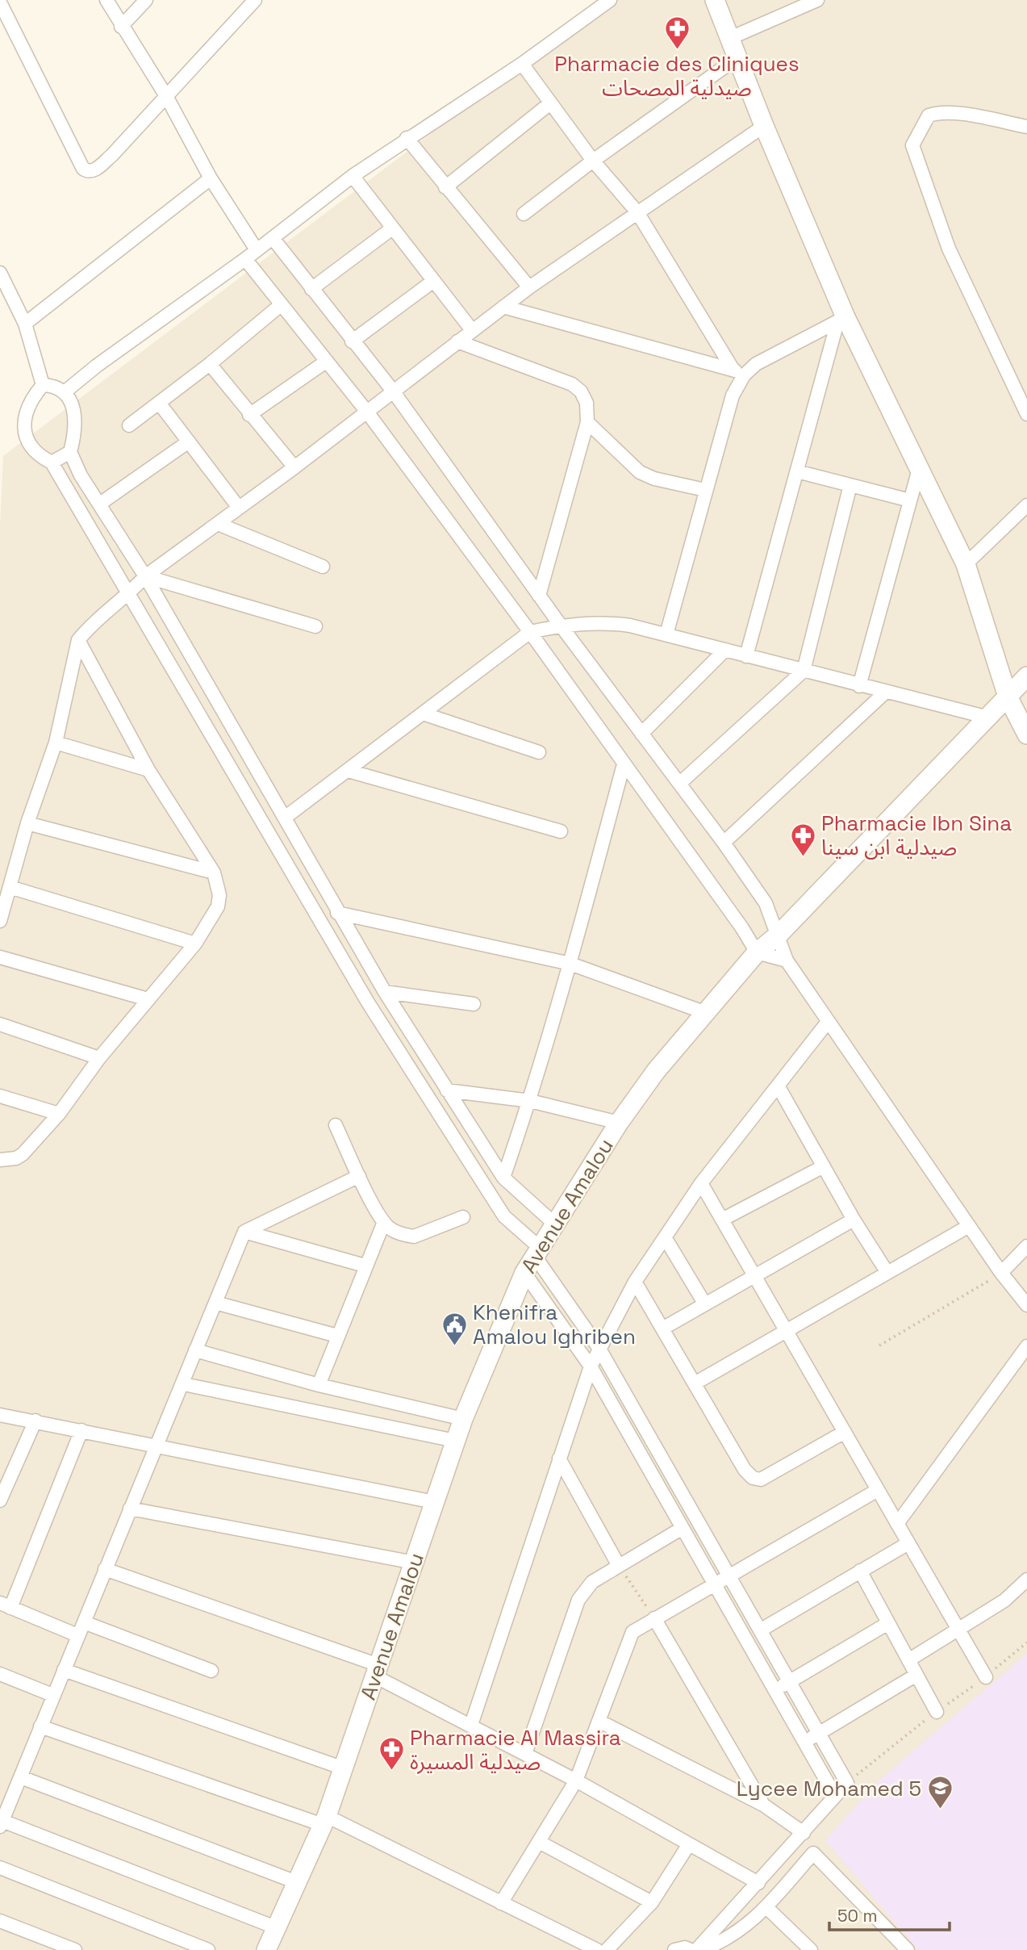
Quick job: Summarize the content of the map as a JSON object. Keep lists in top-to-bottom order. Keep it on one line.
{"streets":{"main road":["Avenue Amalou"]},"places":{"pharmacy":["Pharmacie des Cliniques صيدلية المصحات","Pharmacie Ibn Sina صيدلية ابن سينا","Pharmacie Al Massira صيدلية المسيرة"],"public building":["Khenifra Amalou Ighriben"],"school or university":["Lycee Mohamed 5"]},"scale_bar":"50 m"}
